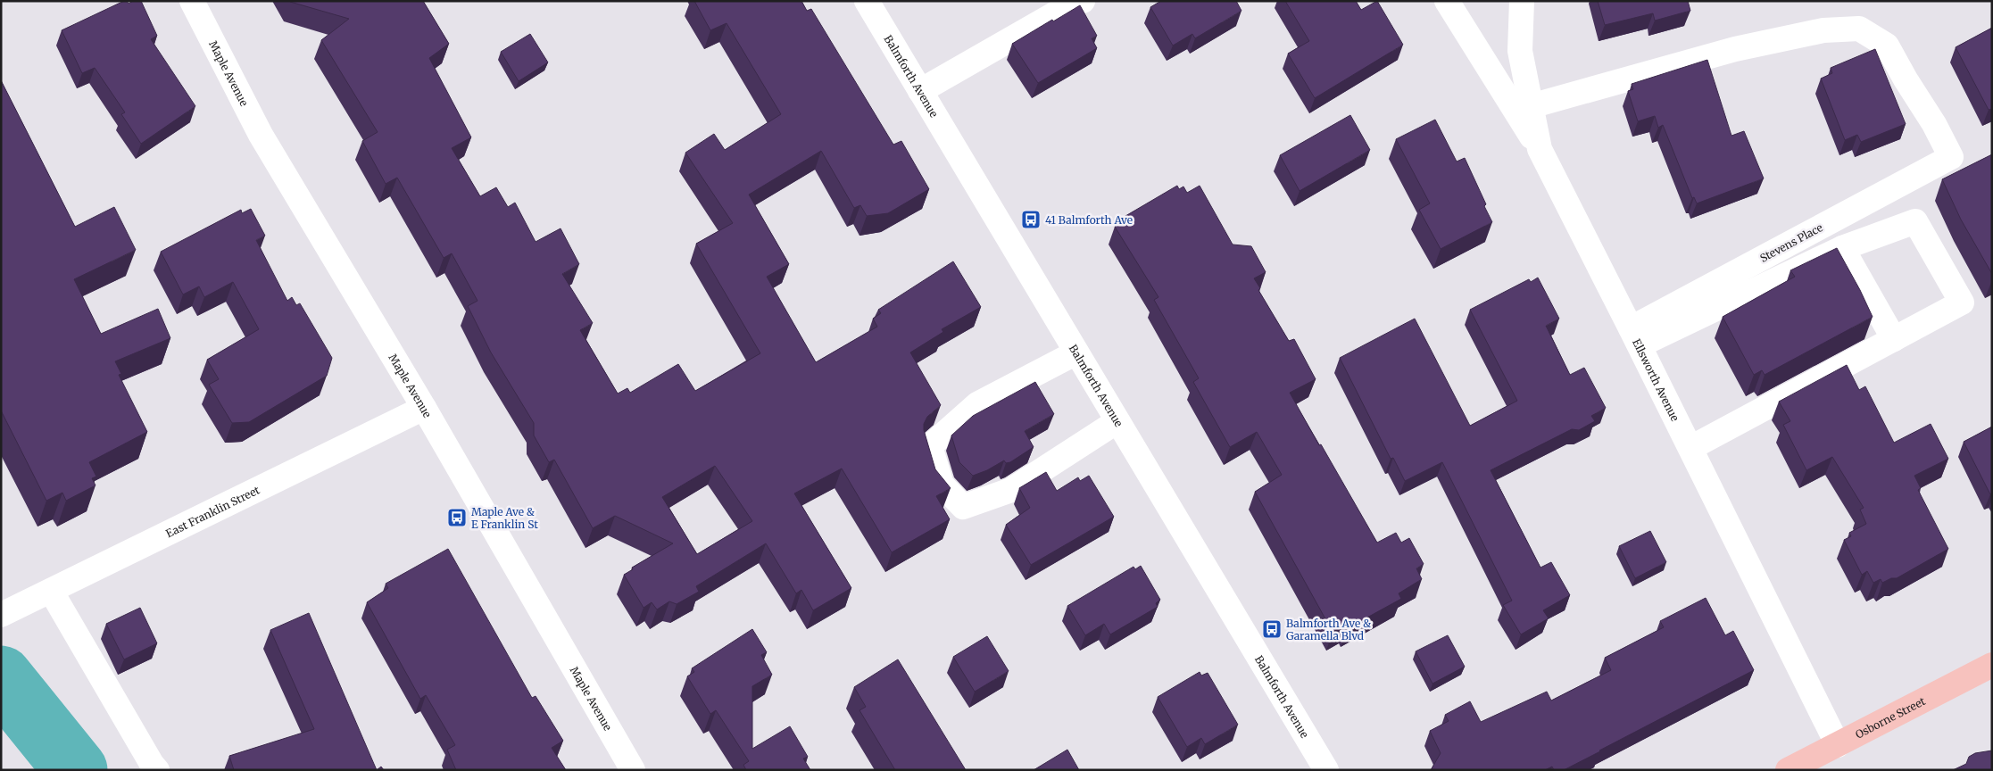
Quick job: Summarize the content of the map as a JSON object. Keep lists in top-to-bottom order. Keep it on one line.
{"streets":{"main road":["Osborne Street"],"street":["Maple Avenue","Balmforth Avenue","Stevens Place","Ellsworth Avenue","East Franklin Street"]},"crossings":[["Maple Avenue","East Franklin Street"],["Stevens Place","Ellsworth Avenue"],["Ellsworth Avenue","Osborne Street"]],"places":{"bus stop":["41 Balmforth Ave","Maple Ave & E Franklin St","Balmforth Ave & Garamella Blvd"]}}
